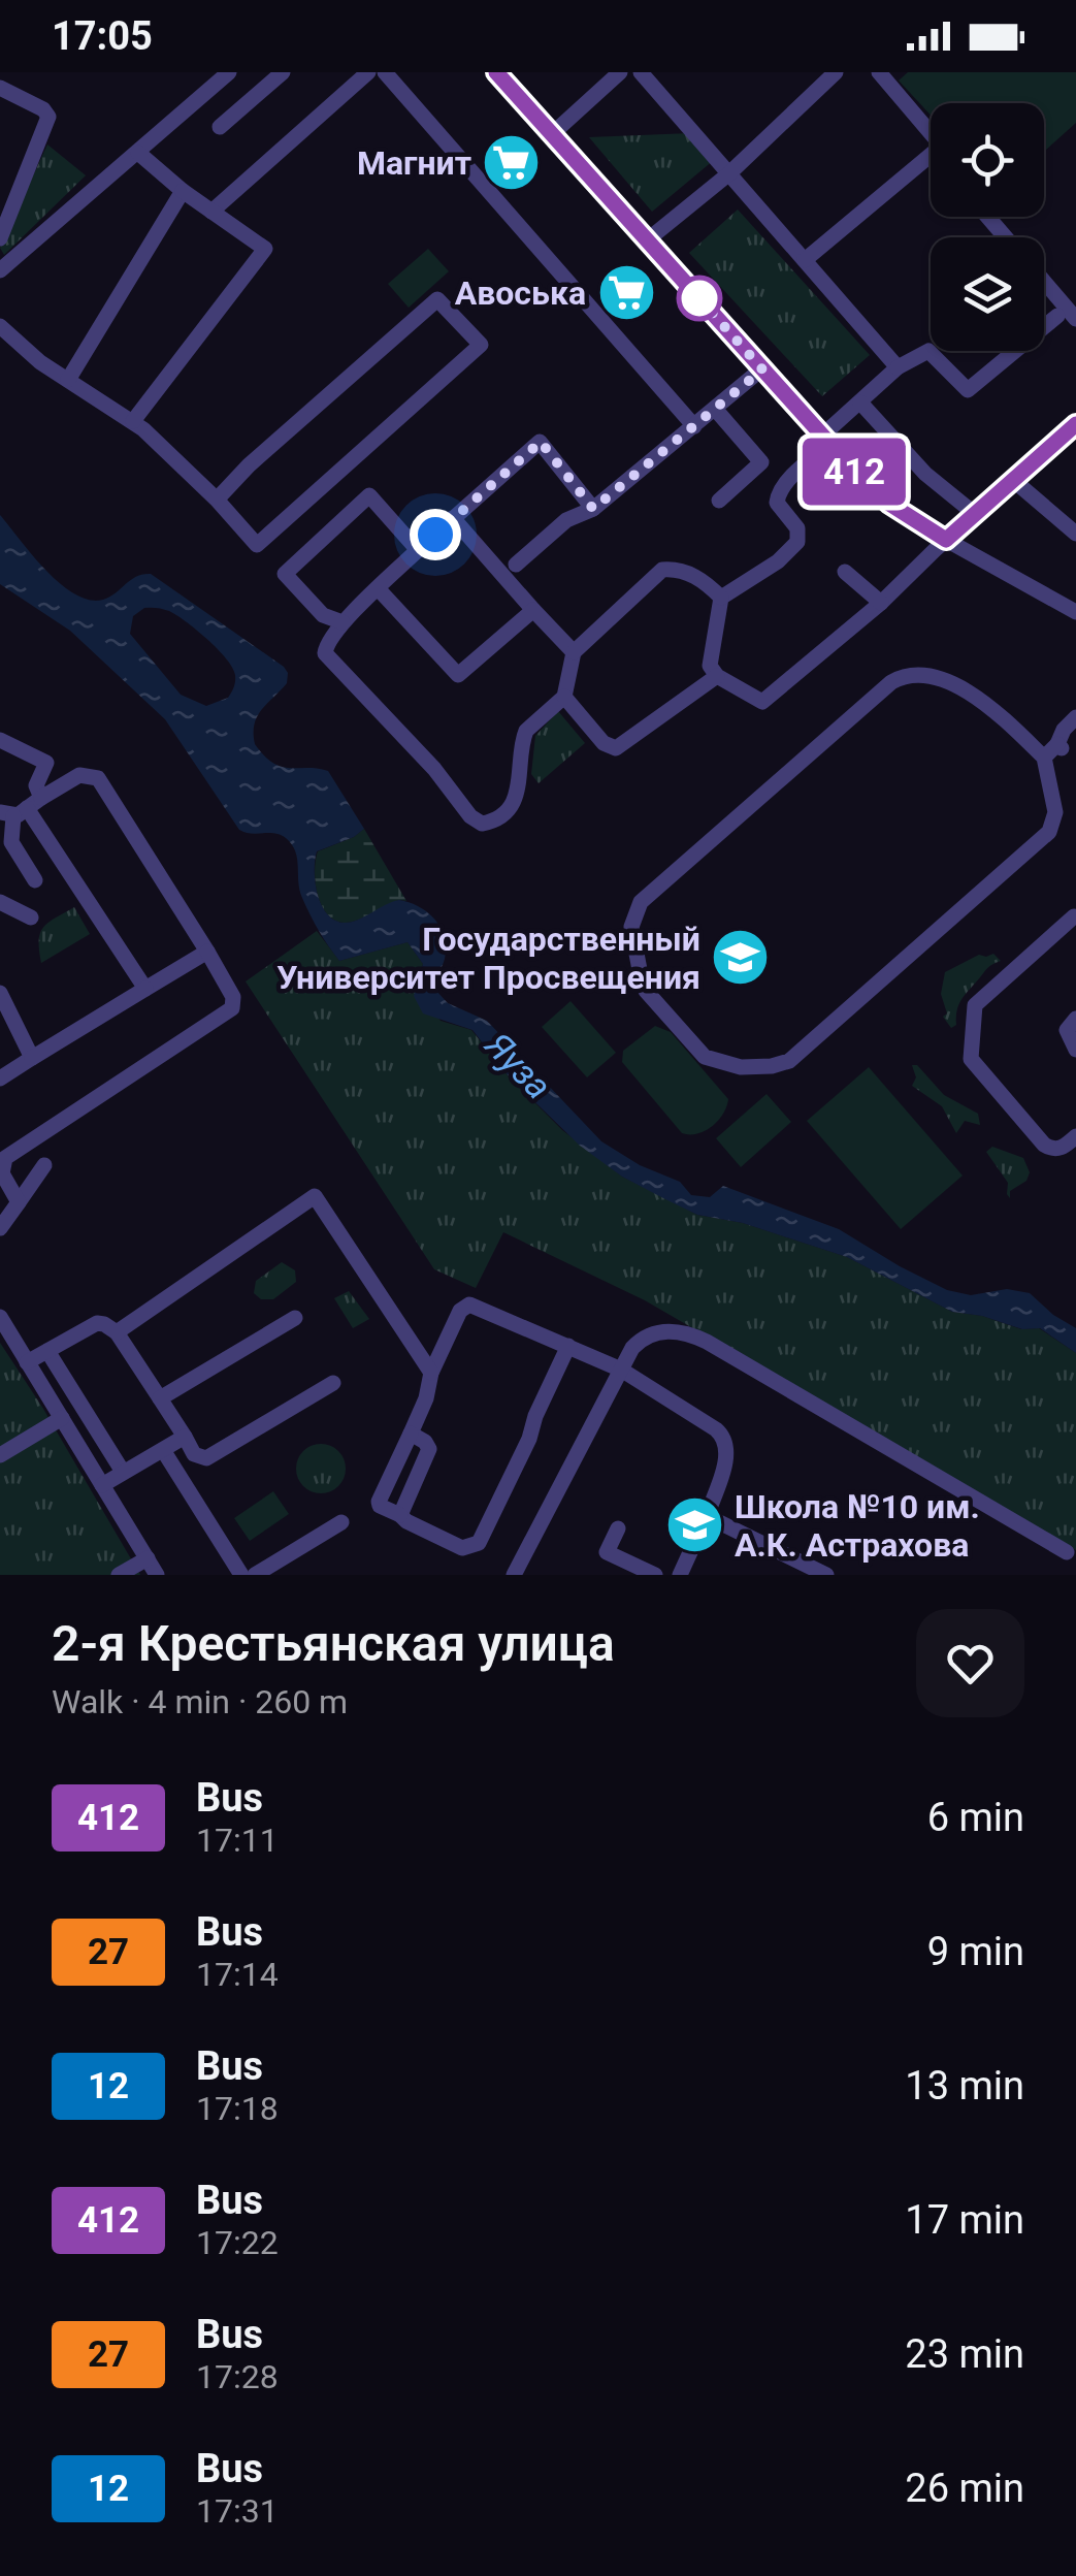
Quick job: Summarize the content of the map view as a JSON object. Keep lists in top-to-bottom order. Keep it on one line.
{"water":["Яуза"],"places":{"supermarket":["Магнит","Авоська"],"school or university":["Государственный Университет Просвещения","Школа №10 им. А.К. Астрахова"]},"lines":["bus line 412"],"page":{"status":"17:05","on_map":"412","heading":["2-я Крестьянская улица","Walk · 4 min · 260 m"],"list":[{"mark":"412","name":"Bus","note":"17:11","value":"6 min"},{"mark":"27","name":"Bus","note":"17:14","value":"9 min"},{"mark":"12","name":"Bus","note":"17:18","value":"13 min"},{"mark":"412","name":"Bus","note":"17:22","value":"17 min"},{"mark":"27","name":"Bus","note":"17:28","value":"23 min"},{"mark":"12","name":"Bus","note":"17:31","value":"26 min"}]}}
